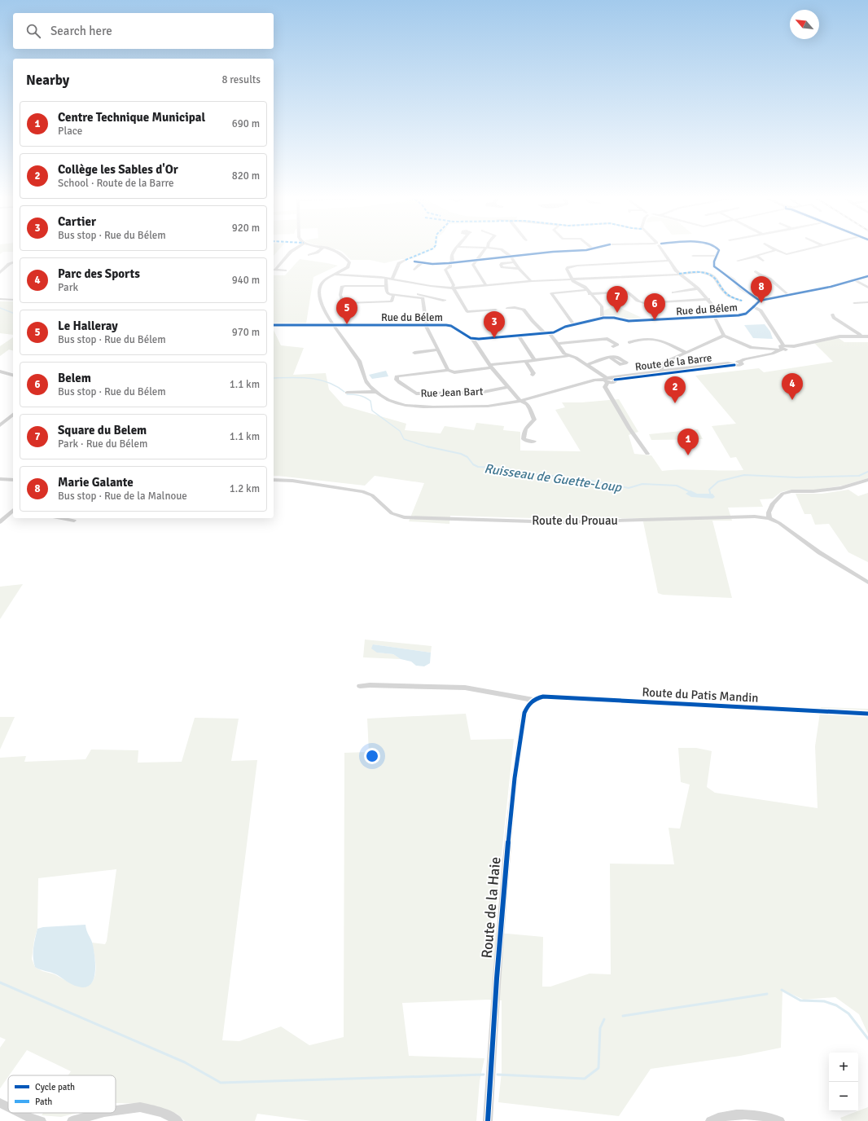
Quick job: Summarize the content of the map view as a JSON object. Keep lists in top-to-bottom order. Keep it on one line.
{"streets":{"street":["Rue du Bélem","Route de la Barre","Rue Jean Bart","Route du Prouau","Route du Patis Mandin","Route de la Haie"]},"crossings":[["Route du Patis Mandin","Route de la Haie"]],"water":["Ruisseau de Guette-Loup"],"legend":["Cycle path","Path"],"north":"top left","page":{"search":"Search here","heading":["Nearby","8 results"],"list":[{"mark":"1","name":"Centre Technique Municipal","note":"Place","value":"690 m"},{"mark":"2","name":"Collège les Sables d'Or","note":"School · Route de la Barre","value":"820 m"},{"mark":"3","name":"Cartier","note":"Bus stop · Rue du Bélem","value":"920 m"},{"mark":"4","name":"Parc des Sports","note":"Park","value":"940 m"},{"mark":"5","name":"Le Halleray","note":"Bus stop · Rue du Bélem","value":"970 m"},{"mark":"6","name":"Belem","note":"Bus stop · Rue du Bélem","value":"1.1 km"},{"mark":"7","name":"Square du Belem","note":"Park · Rue du Bélem","value":"1.1 km"},{"mark":"8","name":"Marie Galante","note":"Bus stop · Rue de la Malnoue","value":"1.2 km"}],"pins":["8","7","6","5","3","4","2","1"],"map_buttons":["+","−"]}}
